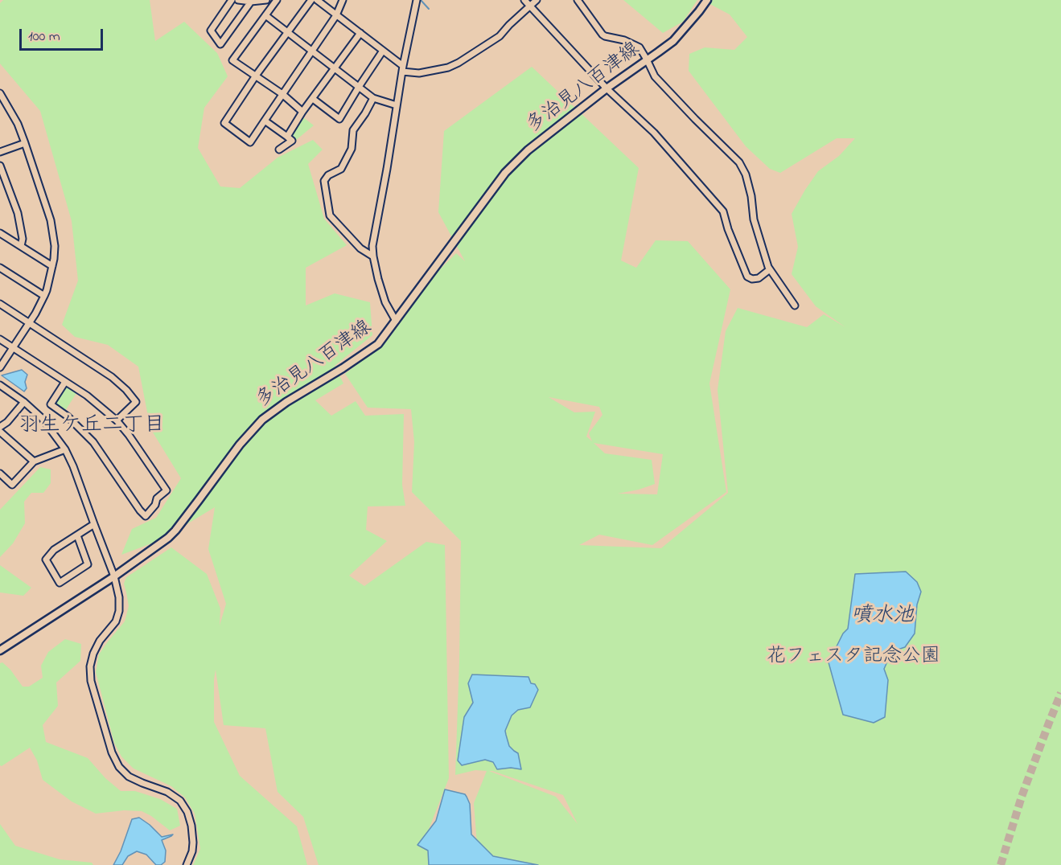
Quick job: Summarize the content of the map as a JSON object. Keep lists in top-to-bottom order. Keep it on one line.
{"streets":{"main road":["多治見八百津線"]},"districts":["羽生ケ丘二丁目"],"water":["噴水池"],"parks":["花フェスタ記念公園"],"scale_bar":"100 m"}
